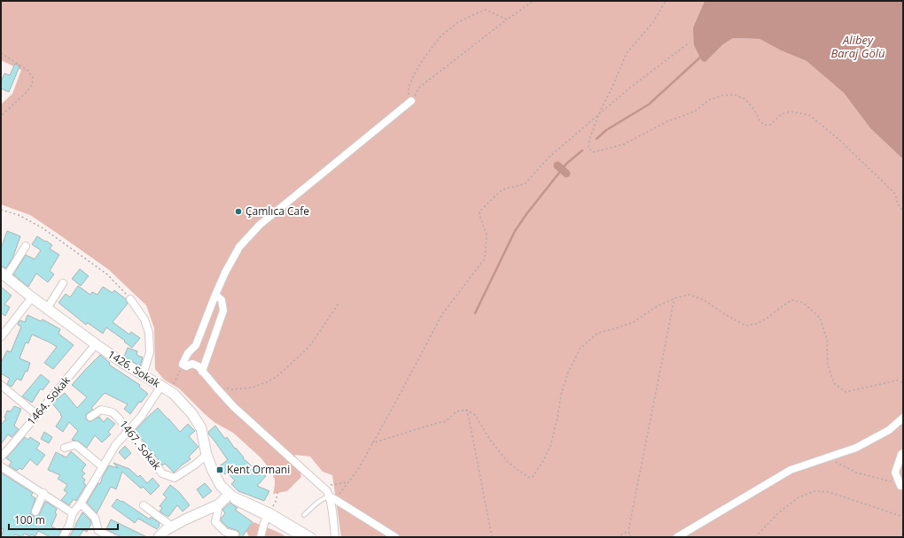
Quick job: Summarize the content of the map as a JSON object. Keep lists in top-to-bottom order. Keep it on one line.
{"streets":{"main road":["1426. Sokak"],"street":["1464. Sokak","1467. Sokak"]},"crossings":[["1426. Sokak","1464. Sokak"],["1426. Sokak","1467. Sokak"]],"water":["Alibey Baraj Gölü"],"places":{"other":["Çamlıca Cafe"],"transit":["Kent Ormani"]},"scale_bar":"100 m"}
